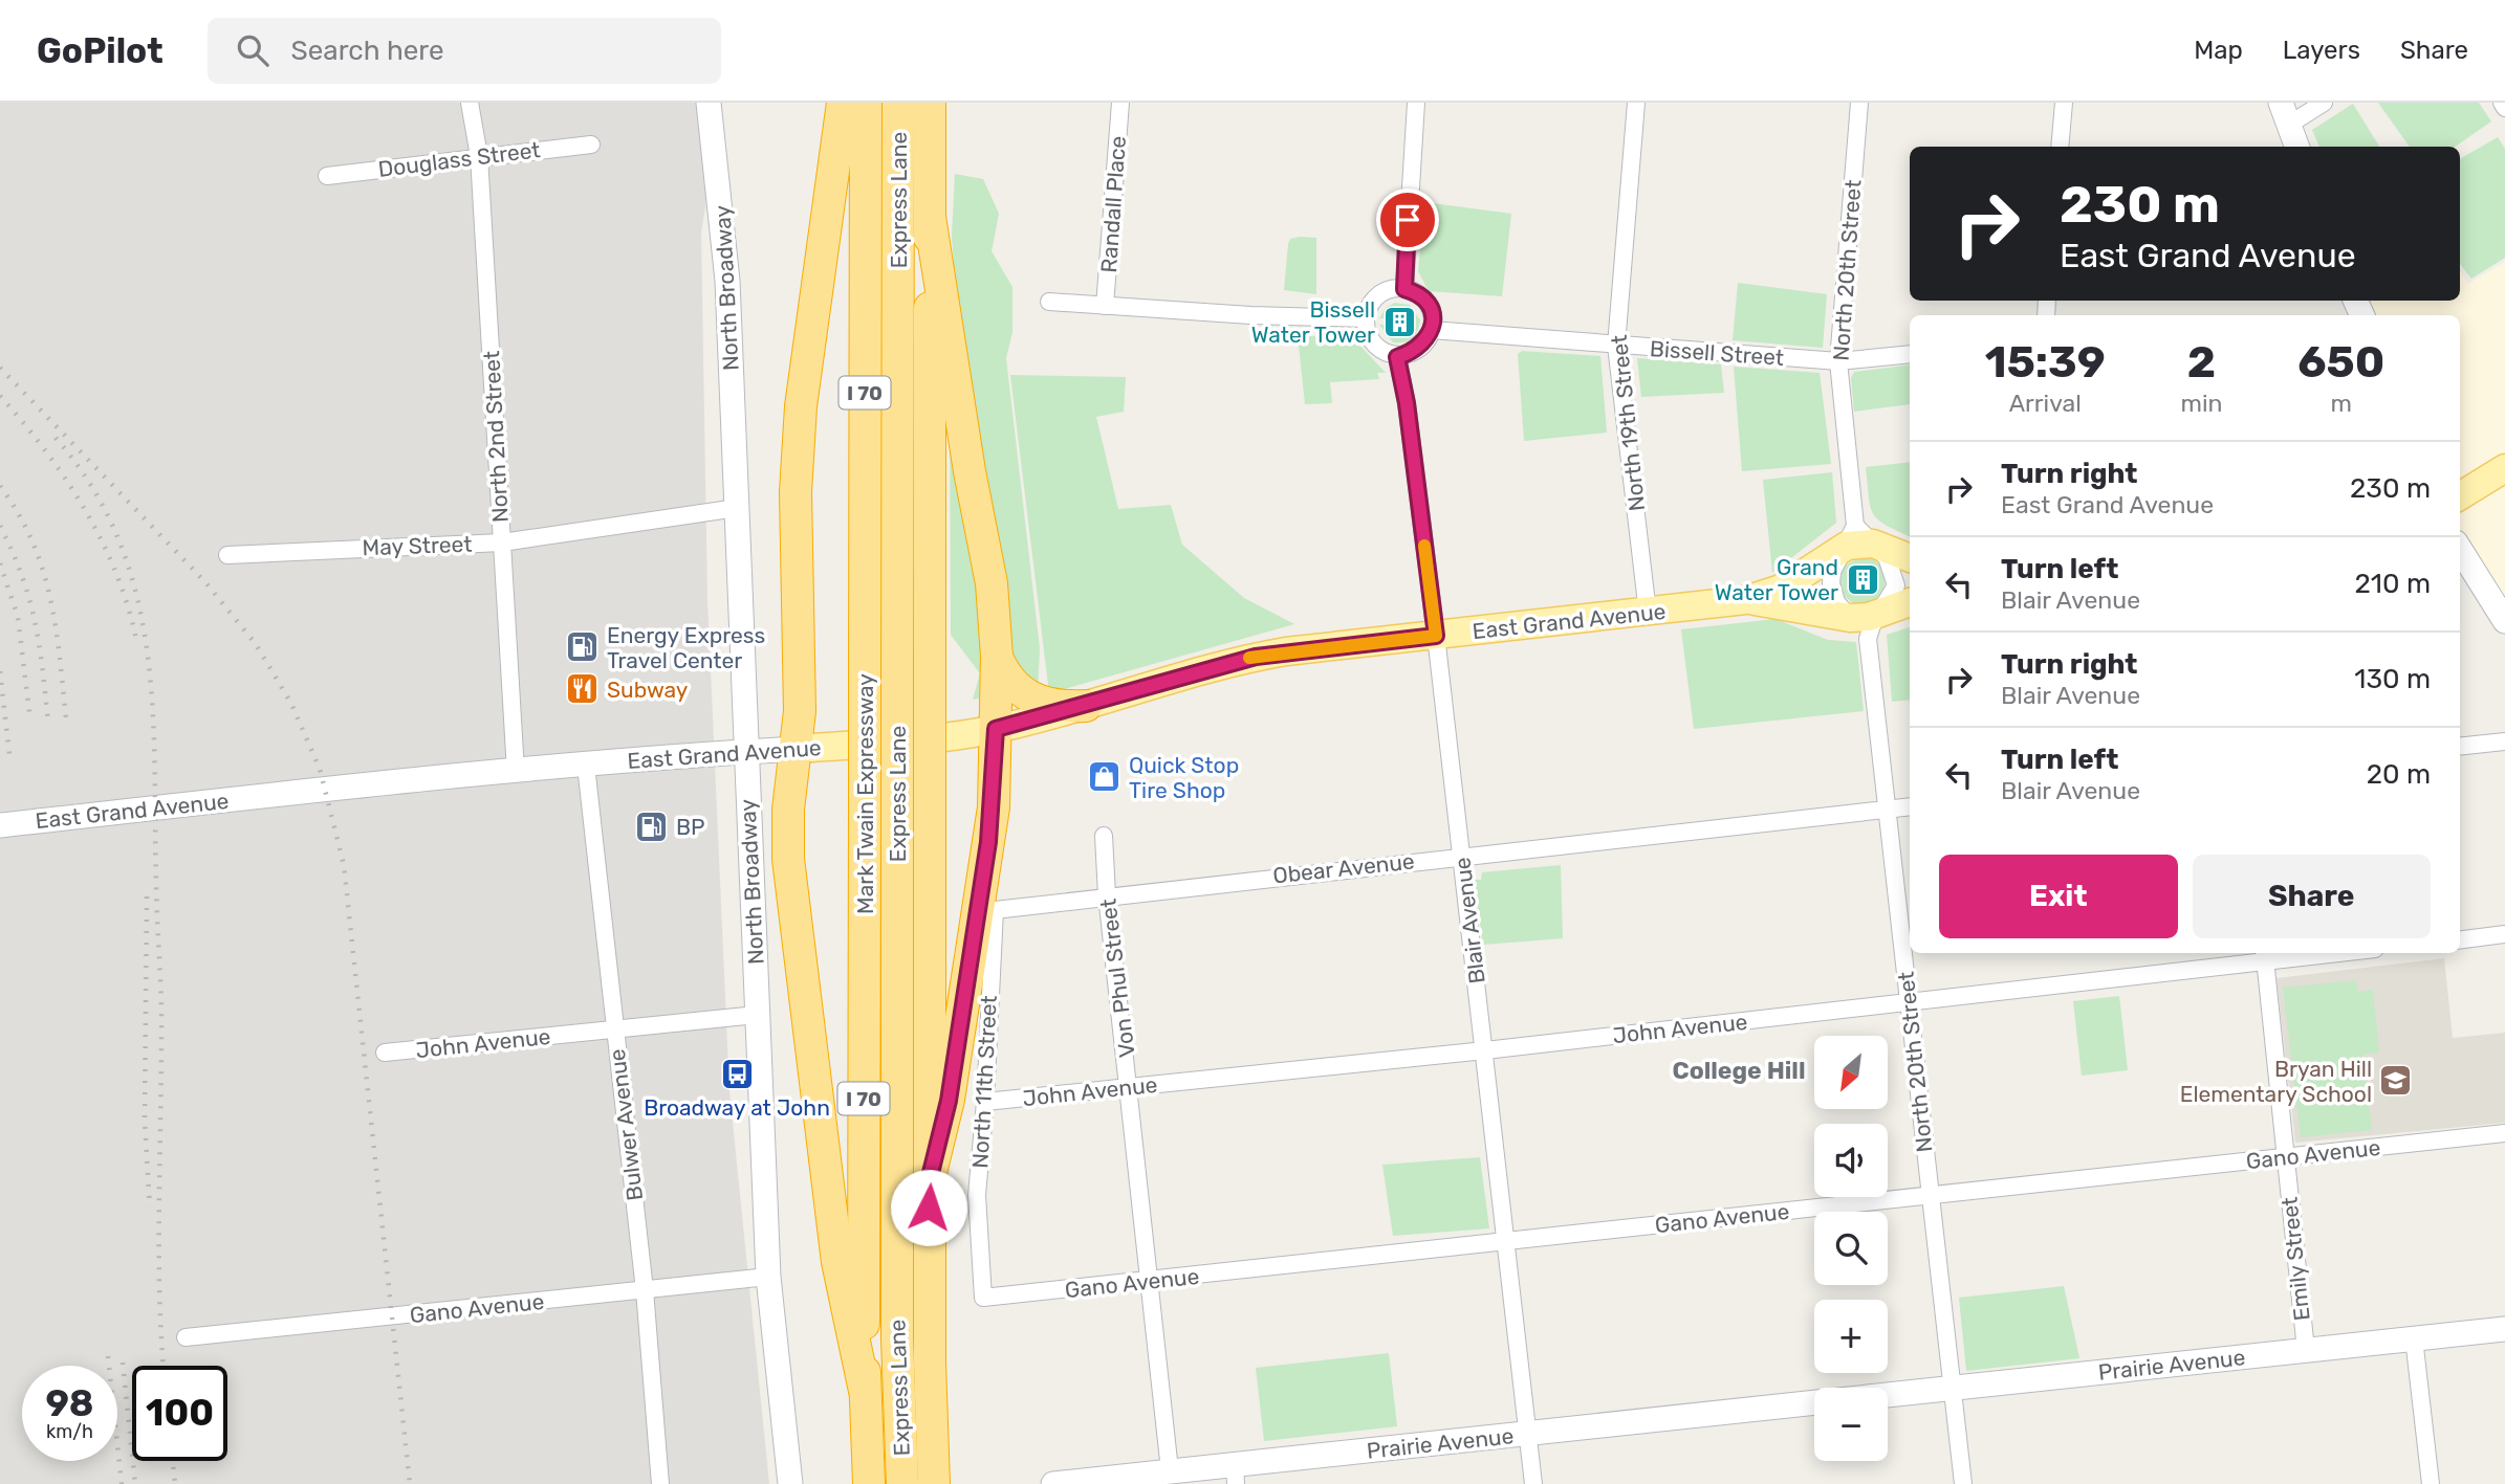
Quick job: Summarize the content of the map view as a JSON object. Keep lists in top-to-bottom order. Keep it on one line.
{"streets":{"highway":["Express Lane","I 70","Mark Twain Expressway"],"main road":["North Broadway","East Grand Avenue","Prairie Avenue"],"street":["Douglass Street","Randall Place","North 20th Street","Bissell Street","North 19th Street","North 2nd Street","May Street","Obear Avenue","Blair Avenue","Von Phul Street","John Avenue","North 11th Street","Bulwer Avenue","Gano Avenue","Emily Street"]},"crossings":[["Douglass Street","North 2nd Street"],["North 20th Street","Bissell Street"],["North 20th Street","East Grand Avenue"],["North 20th Street","Obear Avenue"],["North 20th Street","John Avenue"],["North 20th Street","Gano Avenue"],["North 20th Street","Prairie Avenue"],["North Broadway","May Street"],["North Broadway","East Grand Avenue"],["North Broadway","John Avenue"],["North Broadway","Gano Avenue"],["Bissell Street","North 19th Street"],["Bissell Street","Blair Avenue"],["North 19th Street","East Grand Avenue"],["North 2nd Street","May Street"],["North 2nd Street","East Grand Avenue"],["East Grand Avenue","Blair Avenue"],["East Grand Avenue","Bulwer Avenue"],["Obear Avenue","Blair Avenue"],["Obear Avenue","Von Phul Street"],["Obear Avenue","North 11th Street"],["Blair Avenue","John Avenue"],["Blair Avenue","Gano Avenue"],["Blair Avenue","Prairie Avenue"],["Von Phul Street","John Avenue"],["Von Phul Street","Gano Avenue"],["Von Phul Street","Prairie Avenue"],["John Avenue","North 11th Street"],["John Avenue","Bulwer Avenue"],["John Avenue","Emily Street"],["North 11th Street","Gano Avenue"],["Bulwer Avenue","Gano Avenue"],["Gano Avenue","Emily Street"],["Emily Street","Prairie Avenue"]],"districts":["College Hill"],"places":{"building":["Bissell Water Tower","Grand Water Tower"],"fuel station":["Energy Express Travel Center","BP"],"restaurant":["Subway"],"shop":["Quick Stop Tire Shop"],"bus stop":["Broadway at John"],"school or university":["Bryan Hill Elementary School"]},"north":"bottom left","page":{"header":"GoPilot","search":"Search here","nav":["Map","Layers","Share"],"turn":["230 m","East Grand Avenue"],"eta":["15:39","Arrival","2","min","650","m"],"list":[{"name":"Turn right","note":"East Grand Avenue","value":"230 m"},{"name":"Turn left","note":"Blair Avenue","value":"210 m"},{"name":"Turn right","note":"Blair Avenue","value":"130 m"},{"name":"Turn left","note":"Blair Avenue","value":"20 m"}],"buttons":["Exit","Share"],"map_buttons":["+","−"],"speed":"98 km/h","limit":"100"}}
